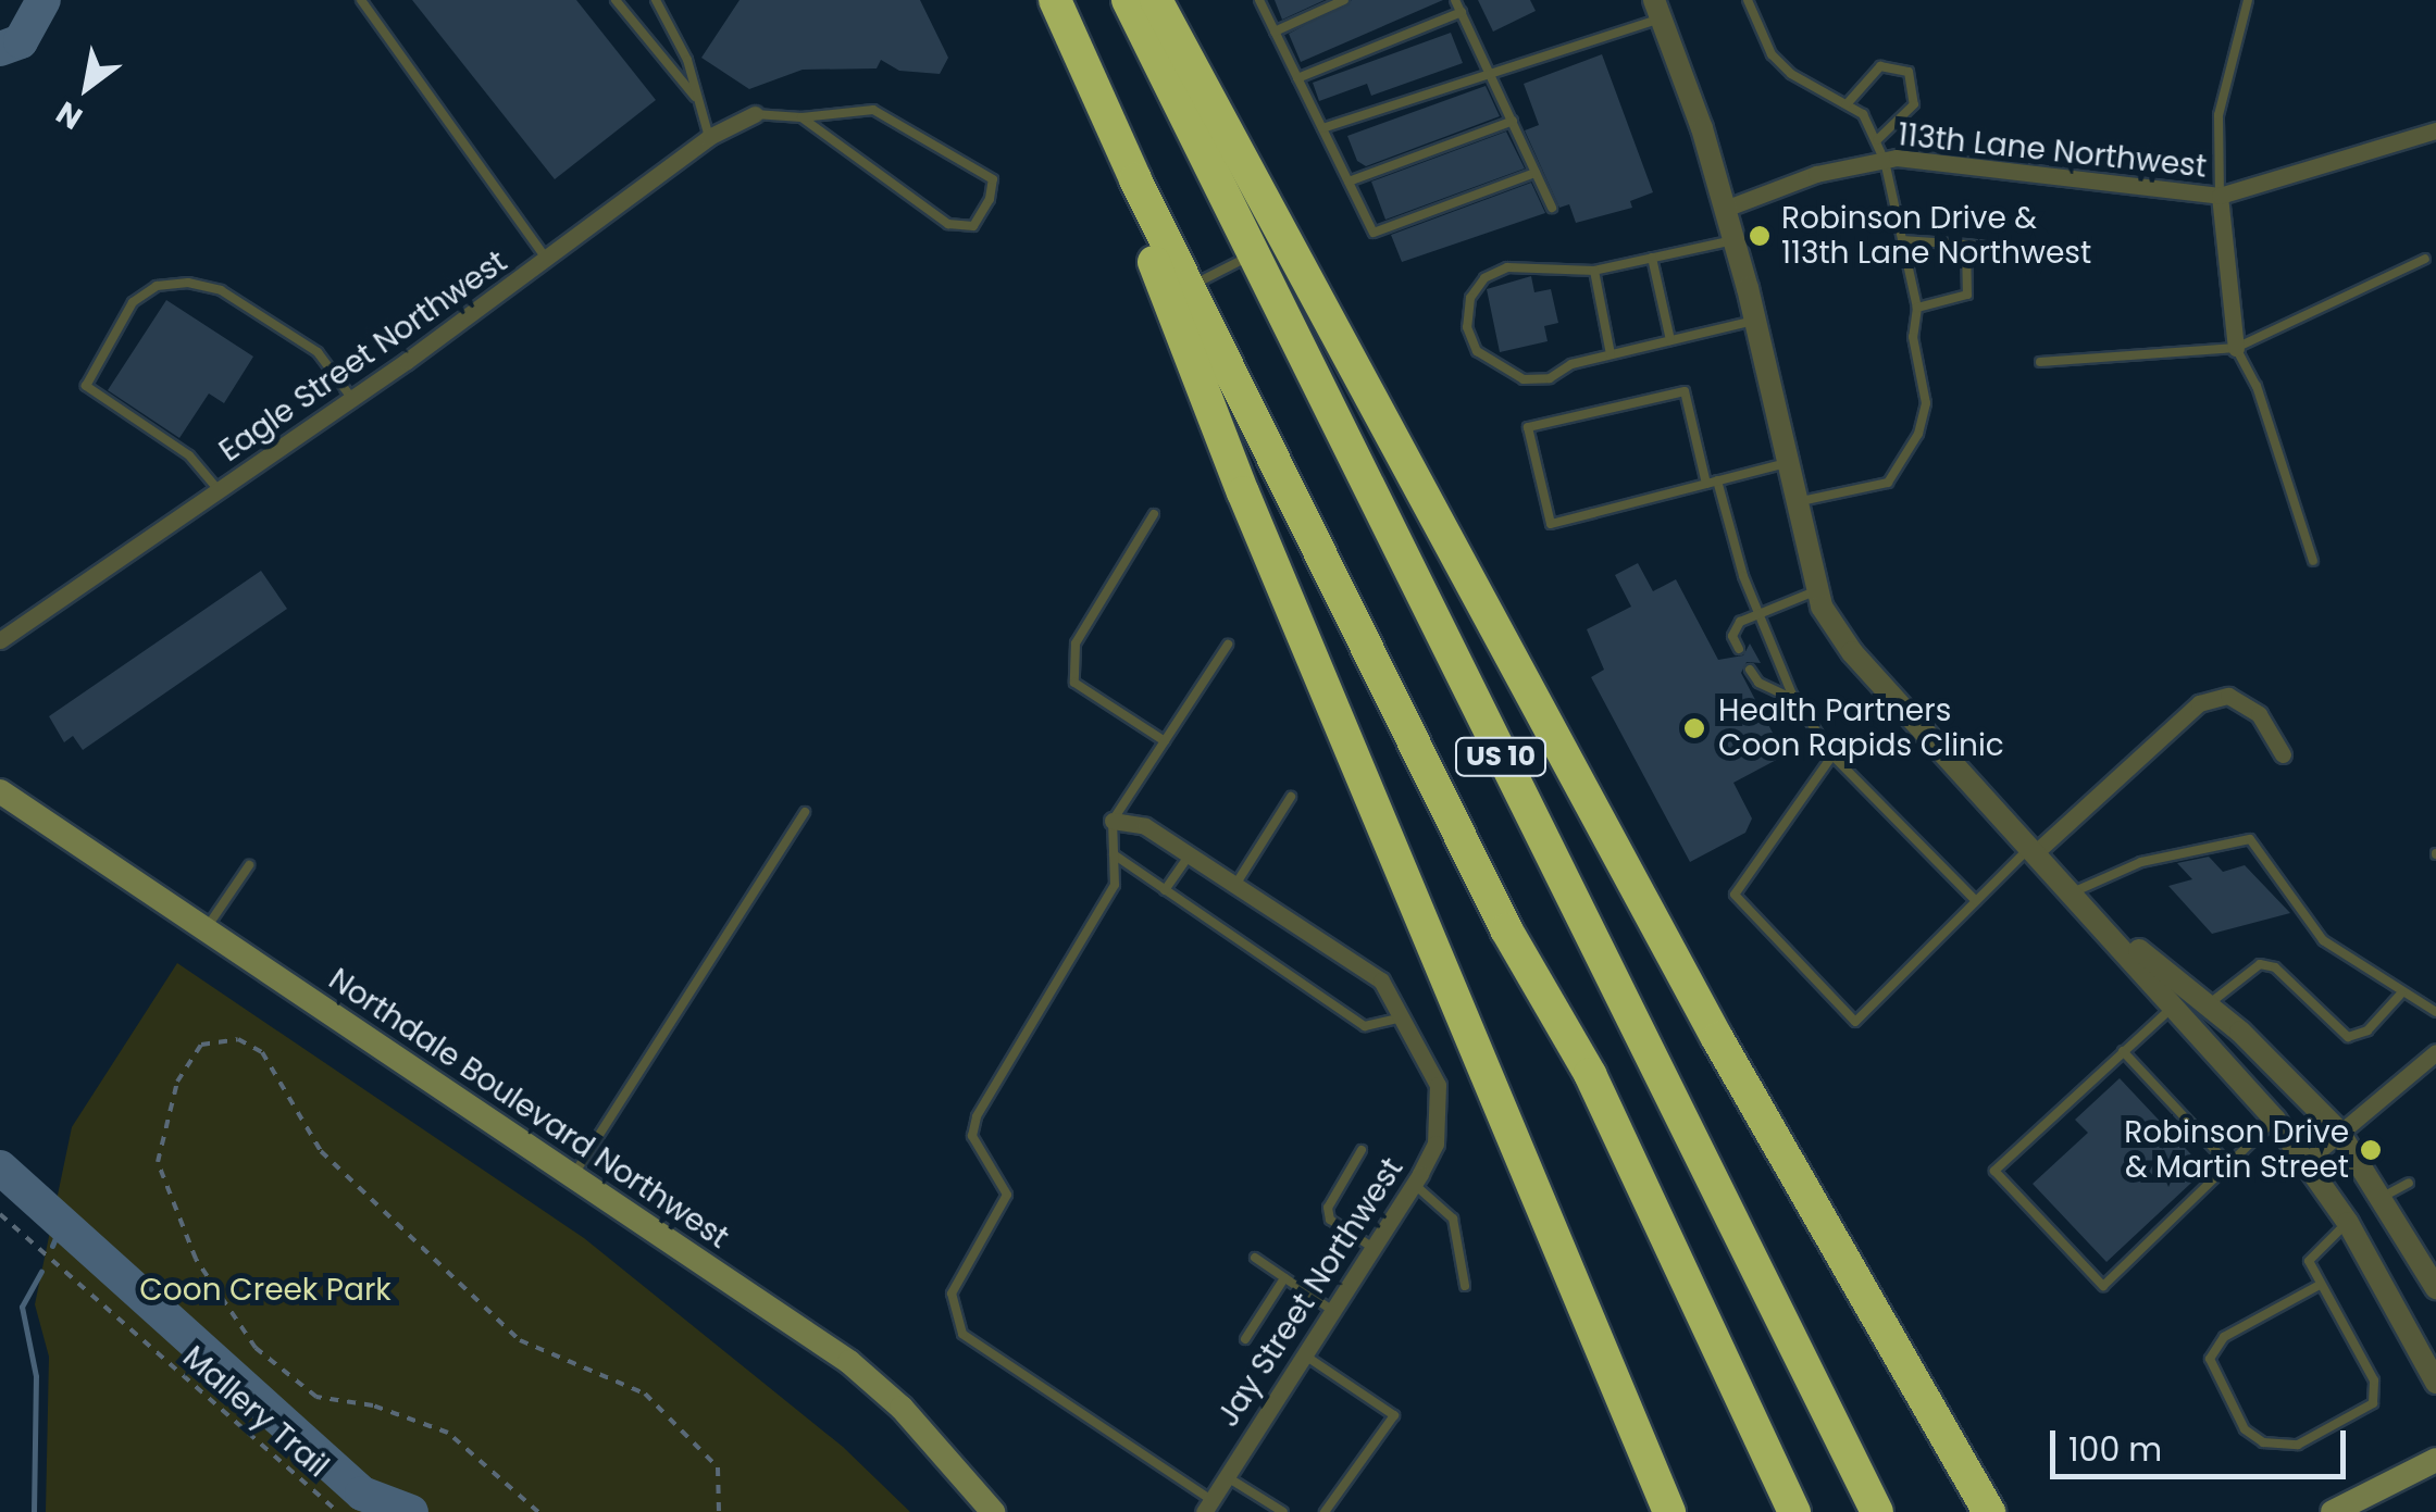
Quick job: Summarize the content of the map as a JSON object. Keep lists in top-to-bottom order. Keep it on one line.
{"streets":{"highway":["US 10"],"main road":["Northdale Boulevard Northwest"],"street":["113th Lane Northwest","Eagle Street Northwest","Jay Street Northwest"],"path":["Mallery Trail"]},"parks":["Coon Creek Park"],"places":["Robinson Drive & 113th Lane Northwest","Health Partners Coon Rapids Clinic","Robinson Drive & Martin Street"],"scale_bar":"100 m","north":"bottom left"}
